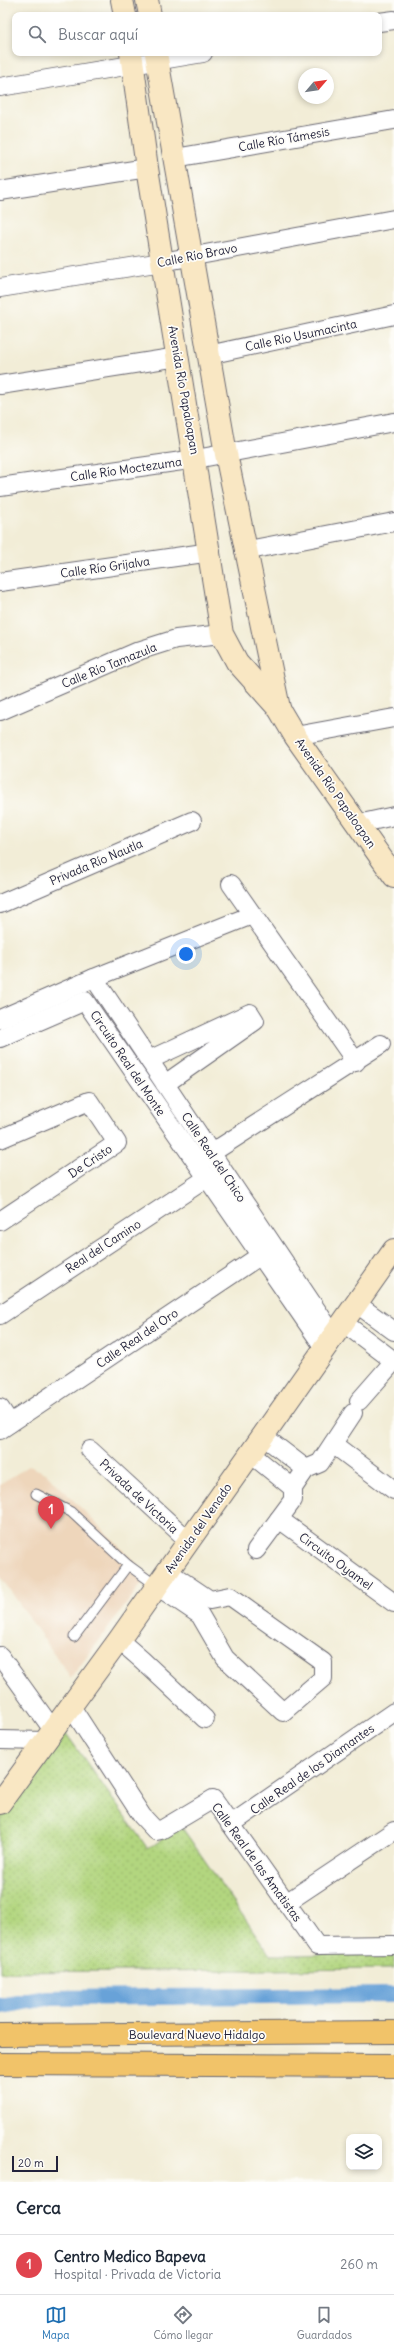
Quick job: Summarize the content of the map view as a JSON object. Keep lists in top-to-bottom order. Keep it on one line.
{"streets":{"main road":["Boulevard Nuevo Hidalgo"],"street":["Calle Río Támesis","Calle Río Bravo","Calle Río Usumacinta","Avenida Río Papaloapan","Calle Río Moctezuma","Calle Río Grijalva","Calle Río Tamazula","Privada Río Nautla","Circuito Real del Monte","Calle Real del Chico","De Cristo","Real del Camino","Calle Real del Oro","Privada de Victoria","Avenida del Venado","Circuito Oyamel","Calle Real de los Diamantes","Calle Real de las Amatistas"]},"crossings":[["Calle Río Támesis","Avenida Río Papaloapan"],["Calle Río Bravo","Avenida Río Papaloapan"],["Calle Río Usumacinta","Avenida Río Papaloapan"],["Avenida Río Papaloapan","Calle Río Moctezuma"],["Avenida Río Papaloapan","Calle Río Grijalva"],["Avenida Río Papaloapan","Calle Río Tamazula"],["Circuito Real del Monte","Calle Real del Chico"],["Circuito Real del Monte","Real del Camino"],["Circuito Real del Monte","Calle Real del Oro"],["Calle Real del Chico","Calle Real del Oro"],["Calle Real del Chico","Avenida del Venado"],["Privada de Victoria","Avenida del Venado"],["Avenida del Venado","Calle Real de las Amatistas"],["Calle Real de los Diamantes","Calle Real de las Amatistas"]],"scale_bar":"20 m","north":"top right","page":{"search":"Buscar aquí","pins":"1","scale":"20 m","heading":"Cerca","list":[{"mark":"1","name":"Centro Medico Bapeva","note":"Hospital · Privada de Victoria","value":"260 m"}],"nav":["Mapa","Cómo llegar","Guardados"]}}
